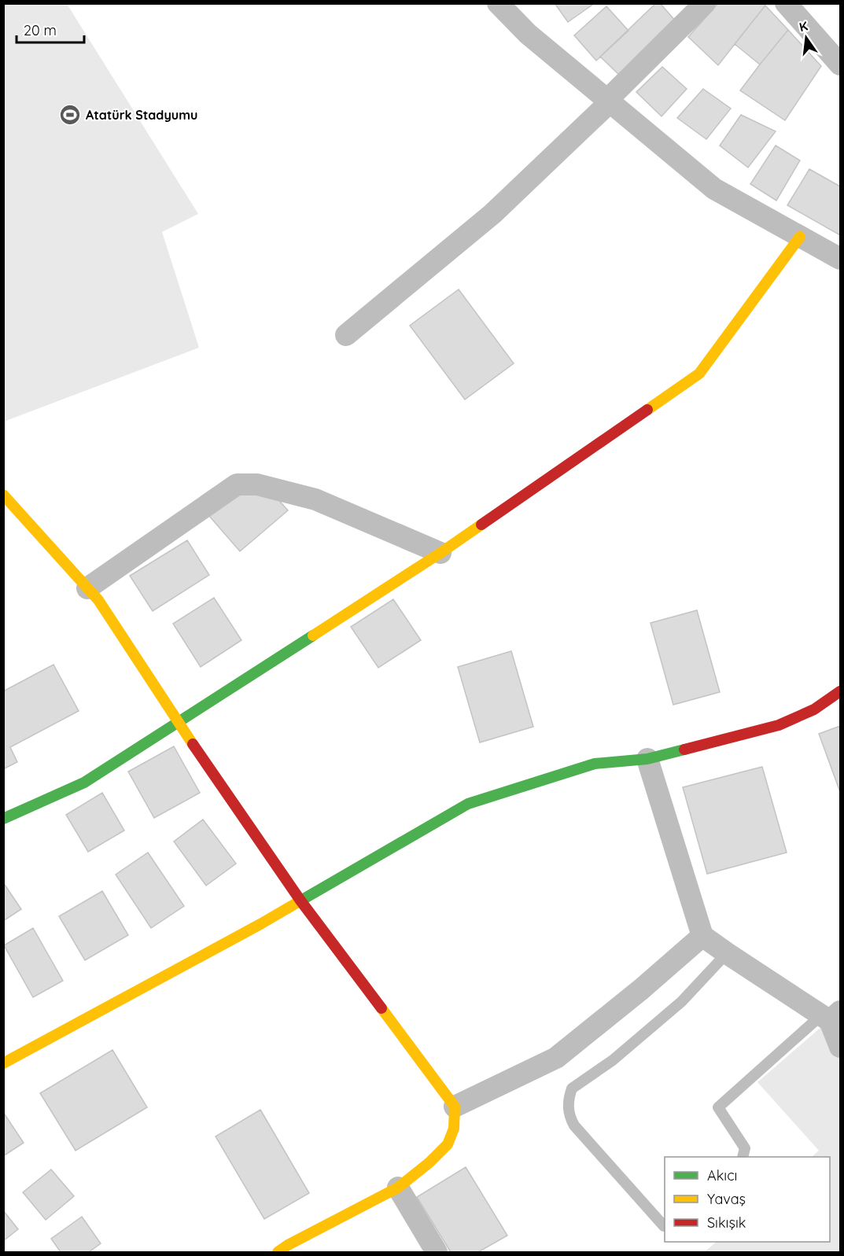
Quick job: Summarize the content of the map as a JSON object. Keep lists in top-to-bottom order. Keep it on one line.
{"places":{"sports":["Atatürk Stadyumu"]},"legend":["Akıcı","Yavaş","Sıkışık"],"scale_bar":"20 m","north":"top"}
